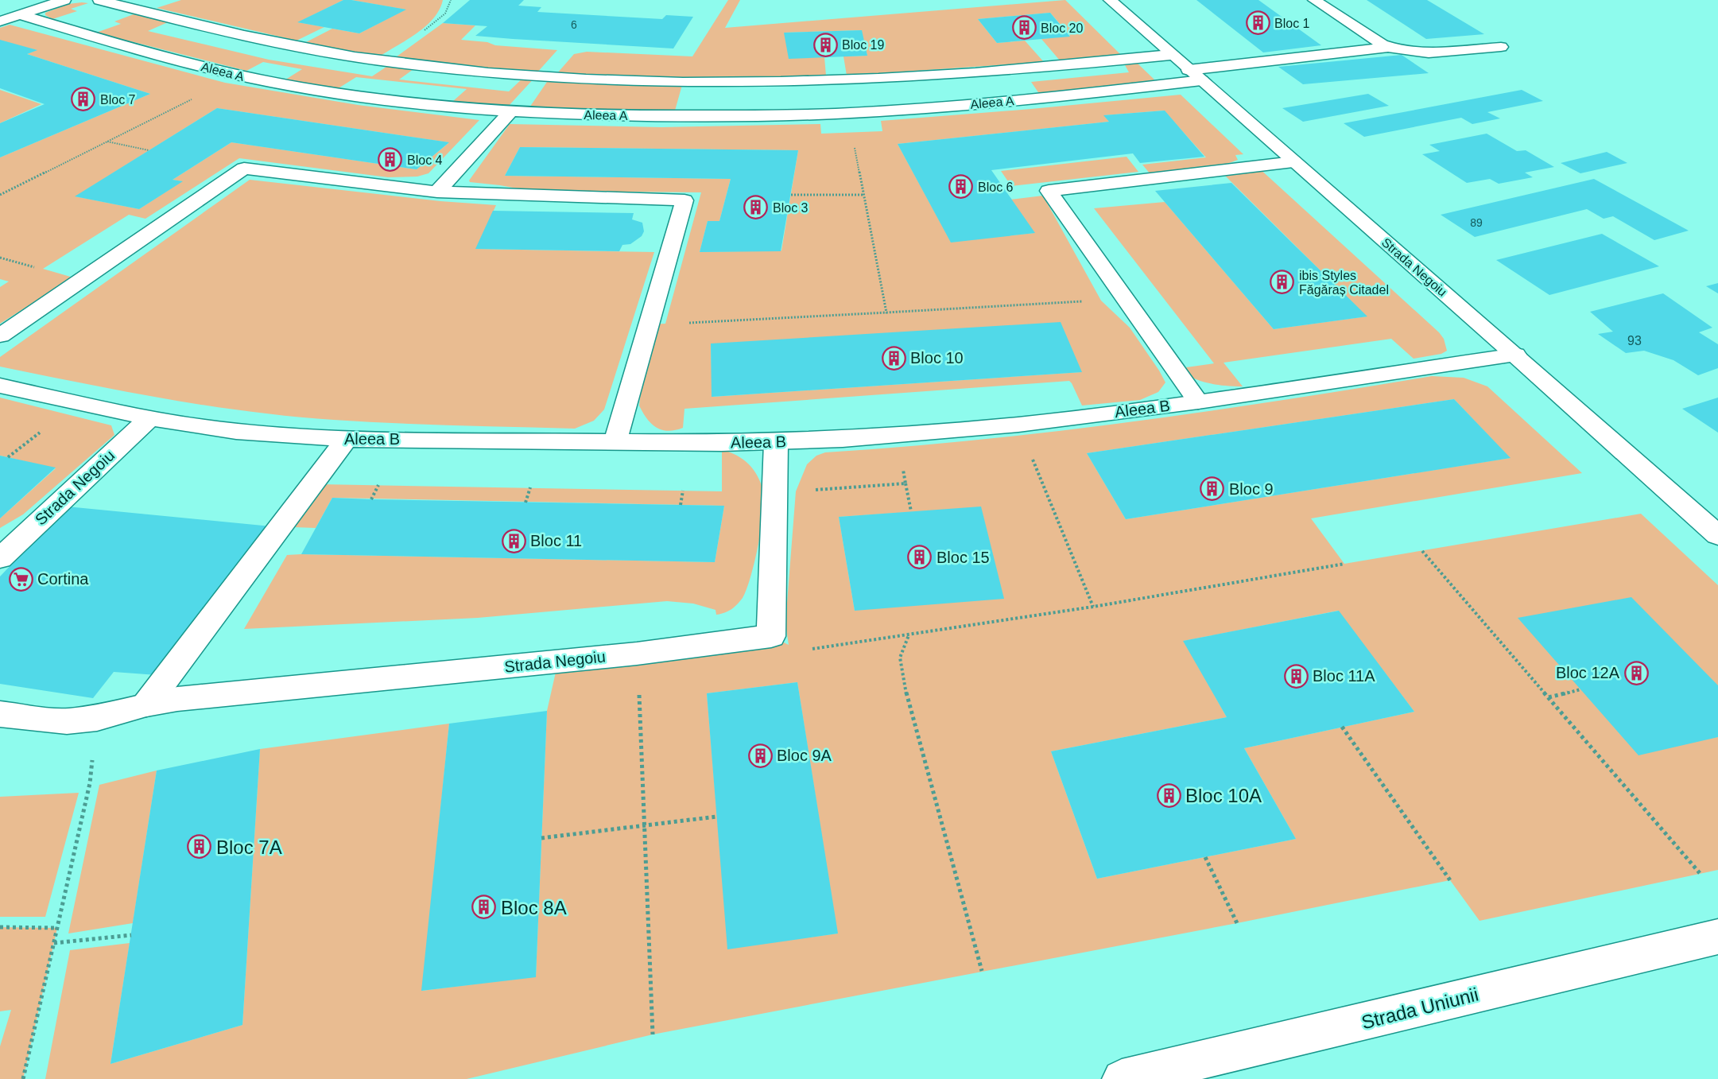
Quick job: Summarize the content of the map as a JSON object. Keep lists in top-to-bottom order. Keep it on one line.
{"streets":{"street":["Aleea A","Strada Negoiu","Aleea B","Strada Uniunii"]},"crossings":[["Aleea A","Strada Negoiu"],["Strada Negoiu","Aleea B"]],"places":{"building":["Bloc 1","Bloc 20","Bloc 19","Bloc 7","Bloc 4","Bloc 6","Bloc 3","ibis Styles Făgăraș Citadel","Bloc 10","Bloc 9","Bloc 11","Bloc 15","Bloc 12A","Bloc 11A","Bloc 9A","Bloc 10A","Bloc 7A","Bloc 8A"],"supermarket":["Cortina"]},"house_numbers":["6","89","93"]}
